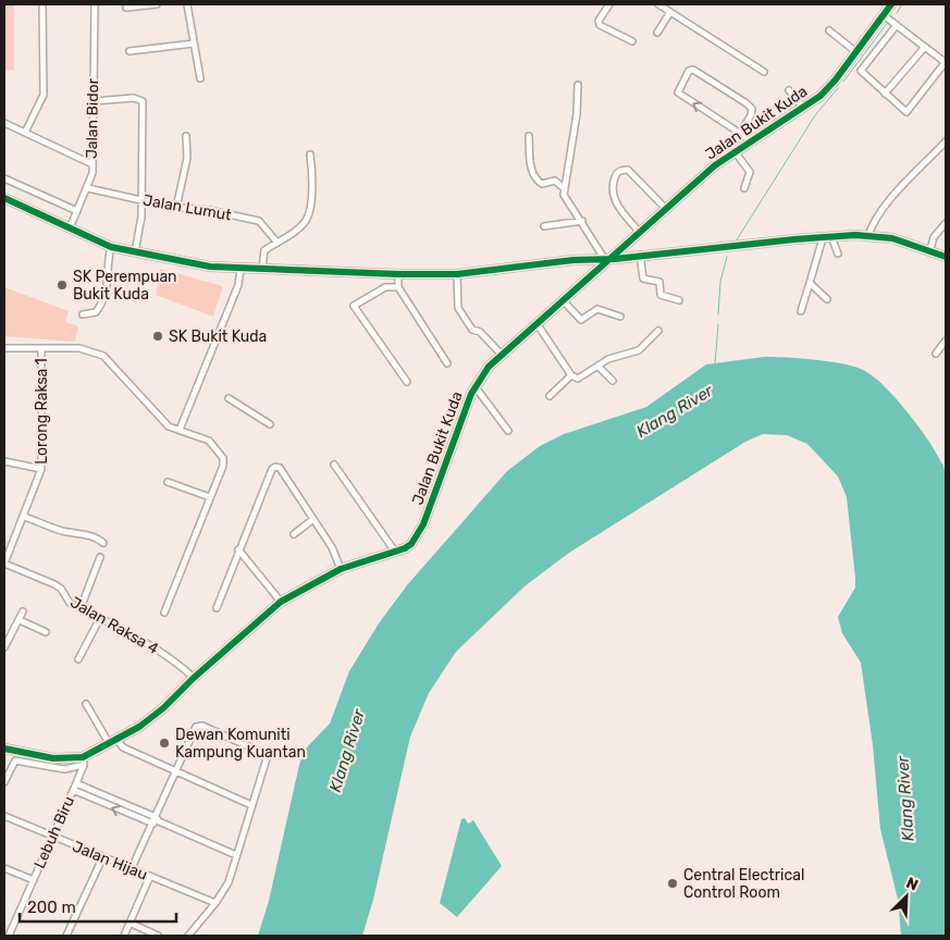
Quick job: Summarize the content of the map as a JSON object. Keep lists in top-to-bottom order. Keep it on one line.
{"streets":{"street":["Jalan Bidor","Jalan Bukit Kuda","Jalan Lumut","Lorong Raksa 1","Jalan Raksa 4","Lebuh Biru","Jalan Hijau"]},"crossings":[["Jalan Bidor","Jalan Lumut"],["Jalan Bukit Kuda","Jalan Raksa 4"],["Jalan Bukit Kuda","Lebuh Biru"],["Lorong Raksa 1","Jalan Raksa 4"],["Lebuh Biru","Jalan Hijau"]],"water":["Klang River"],"places":["SK Perempuan Bukit Kuda","SK Bukit Kuda","Dewan Komuniti Kampung Kuantan","Central Electrical Control Room"],"scale_bar":"200 m","north":"top right"}
